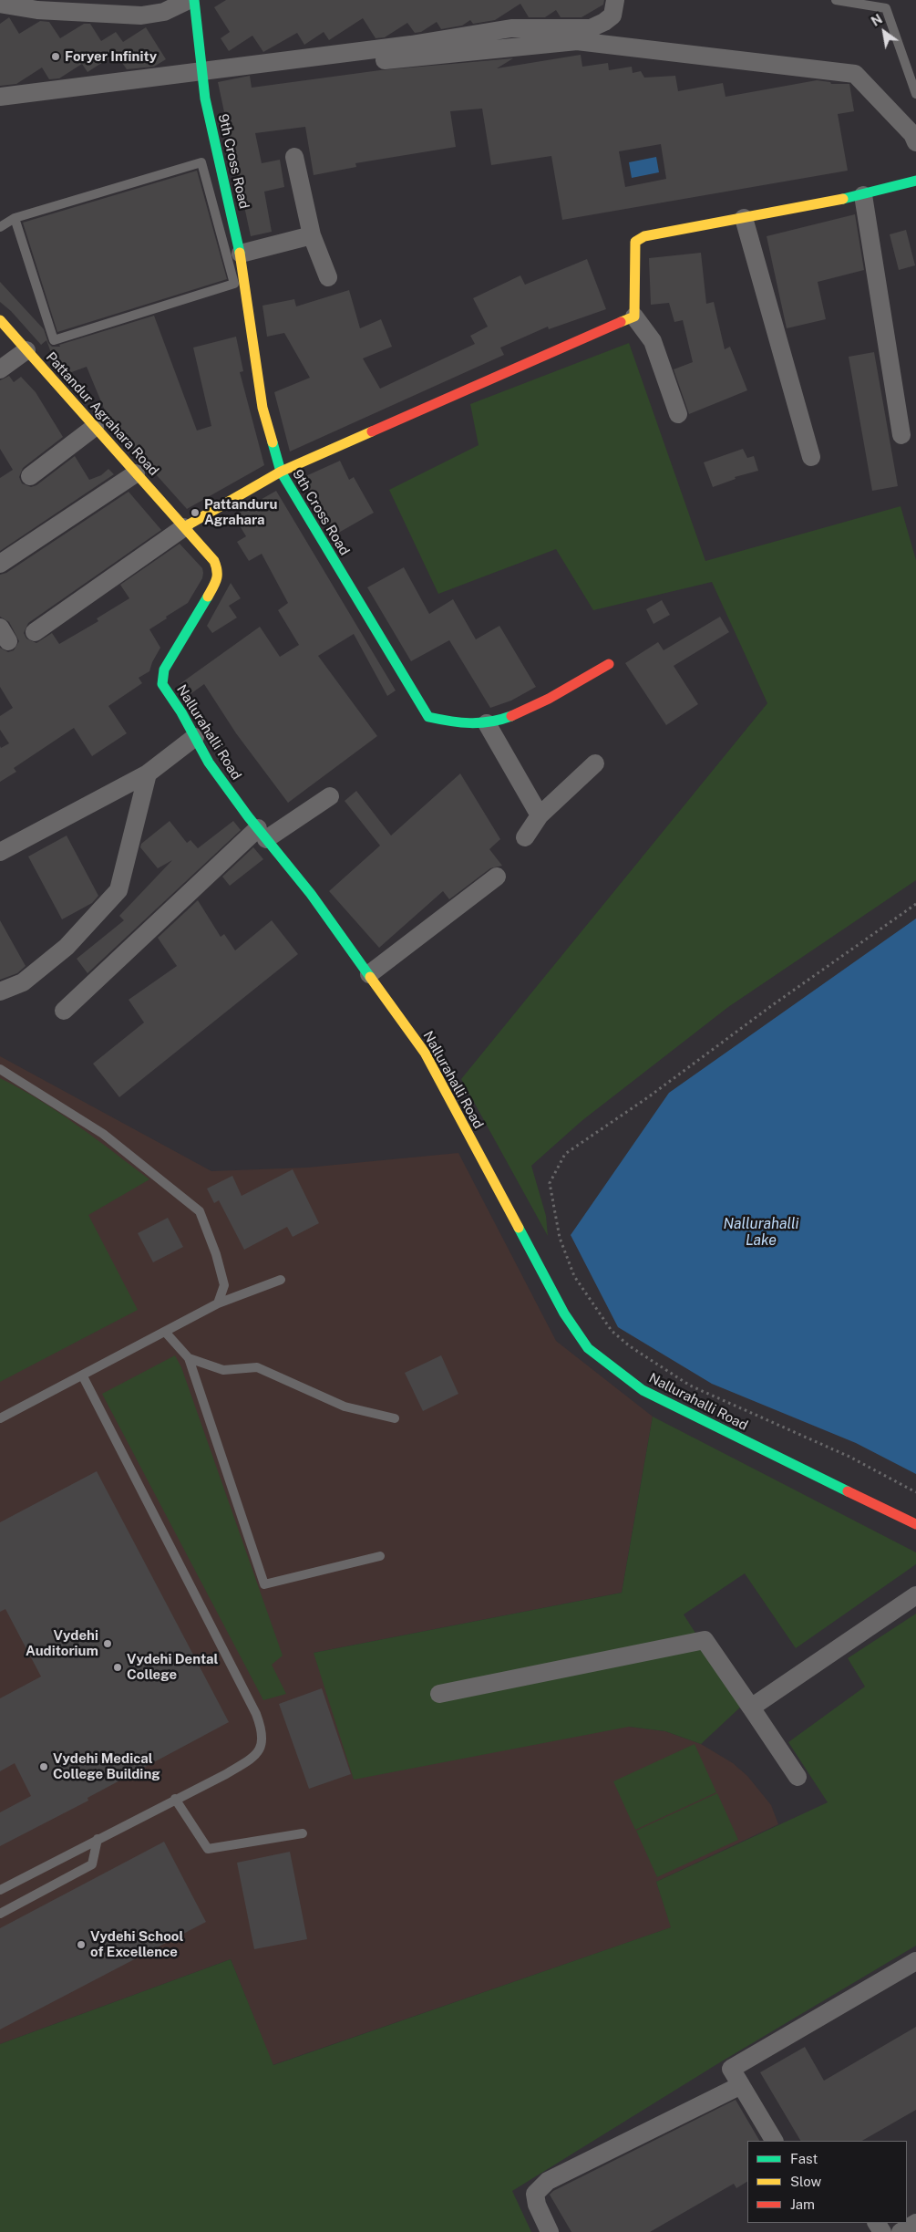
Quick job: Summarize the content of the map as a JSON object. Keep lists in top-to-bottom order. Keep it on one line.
{"streets":{"street":["9th Cross Road","Pattandur Agrahara Road","Nallurahalli Road"]},"crossings":[["Pattandur Agrahara Road","Nallurahalli Road"]],"water":["Nallurahalli Lake"],"places":["Foryer Infinity","Pattanduru Agrahara","Vydehi Auditorium","Vydehi Dental College","Vydehi Medical College Building","Vydehi School of Excellence"],"legend":["Fast","Slow","Jam"],"north":"top left"}
